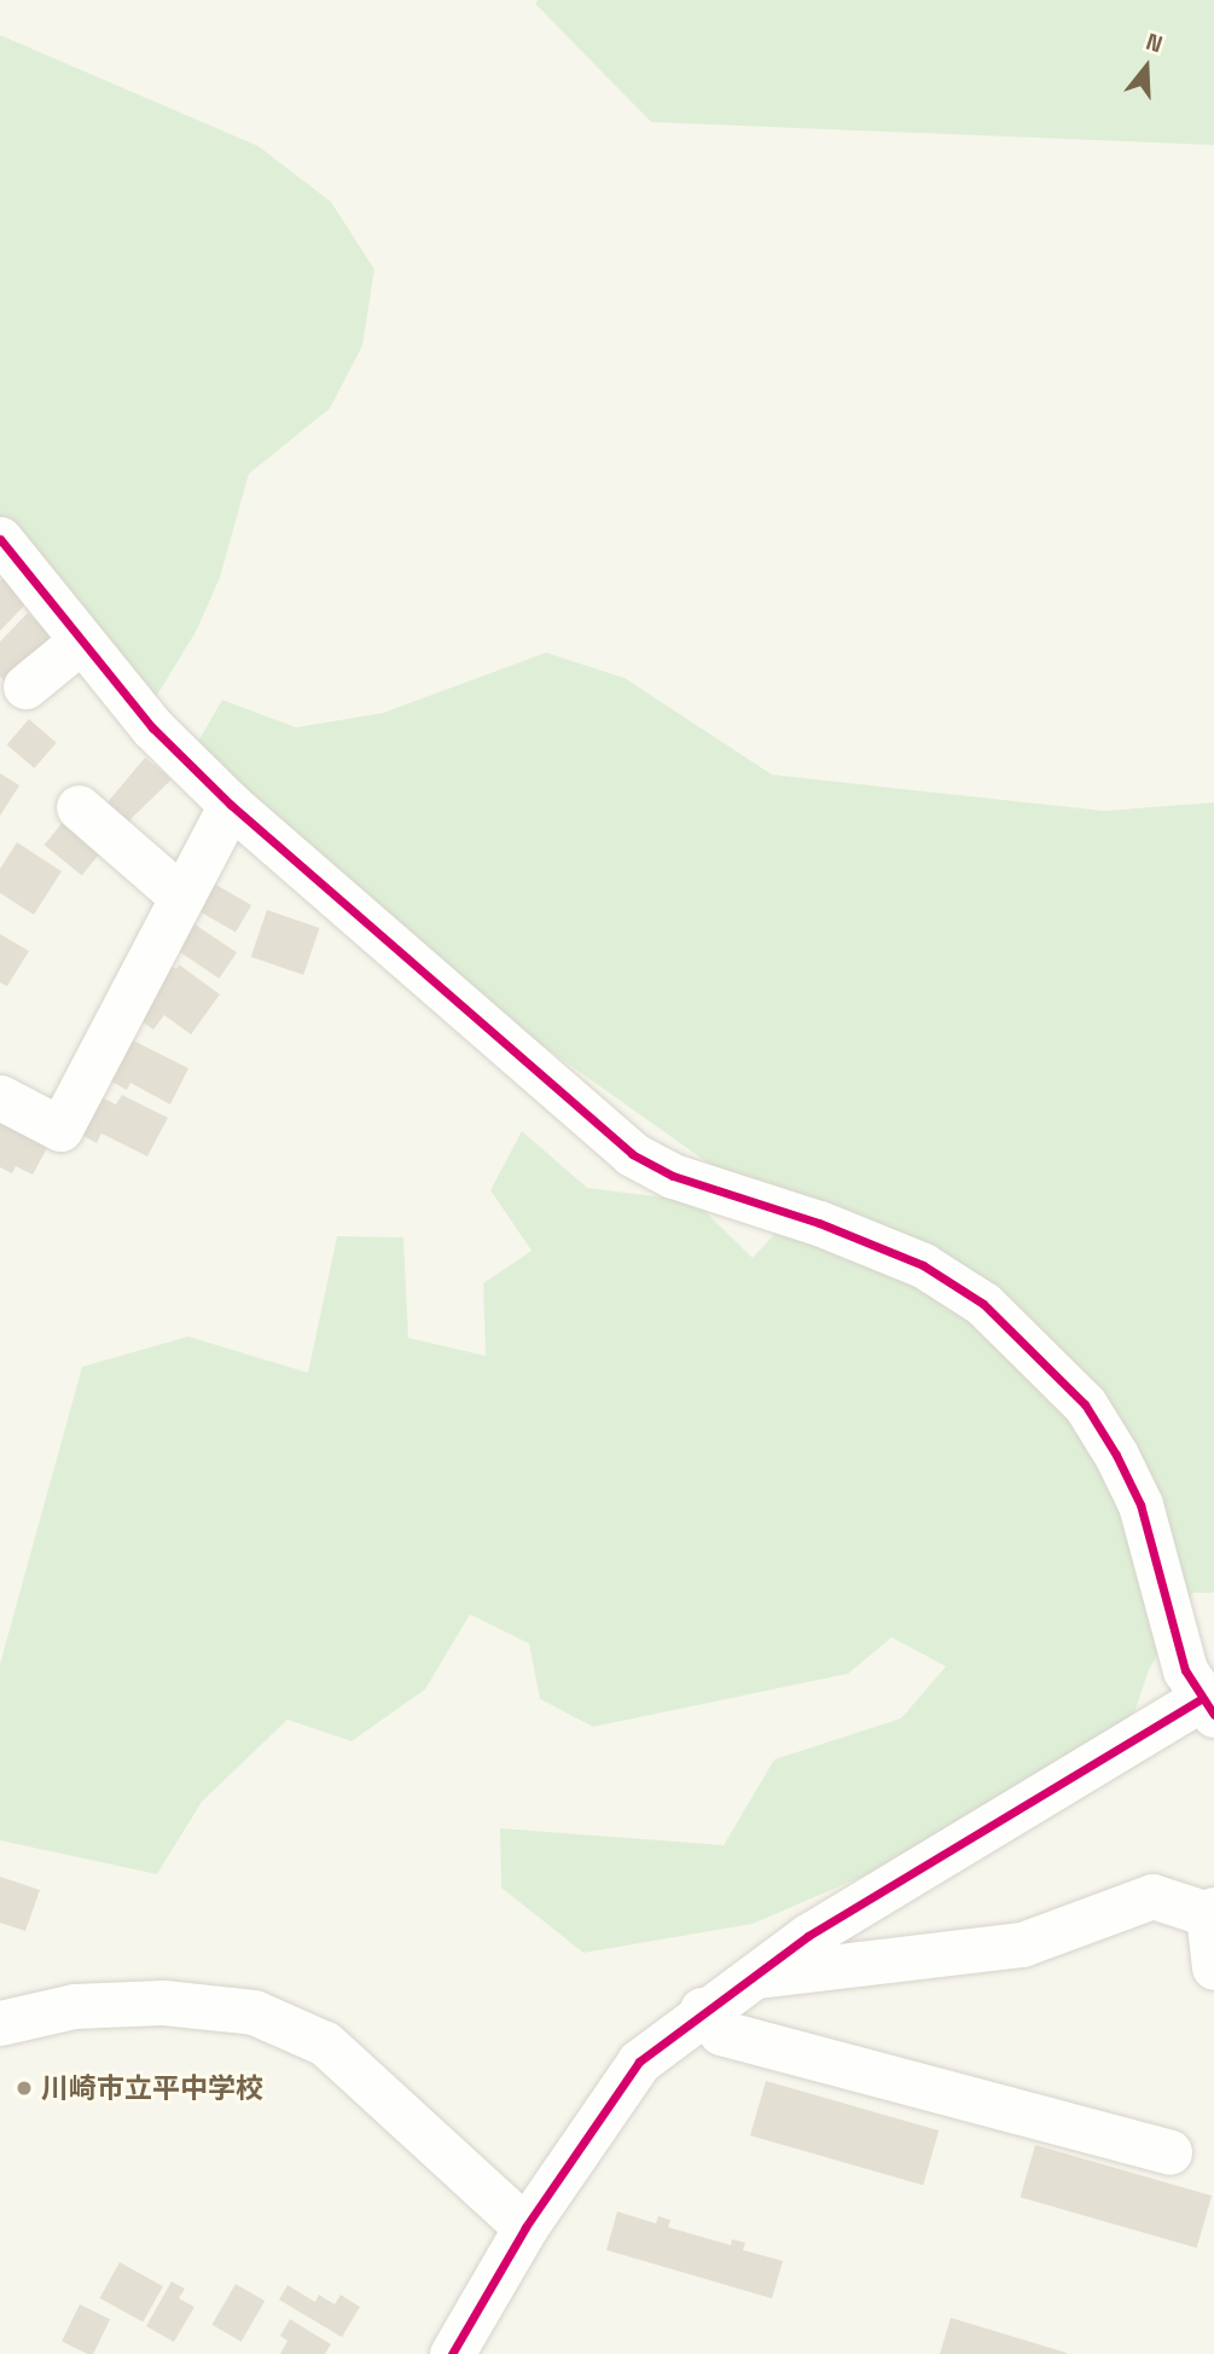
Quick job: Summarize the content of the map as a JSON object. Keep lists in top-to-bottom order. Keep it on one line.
{"places":["川崎市立平中学校"],"north":"top"}
